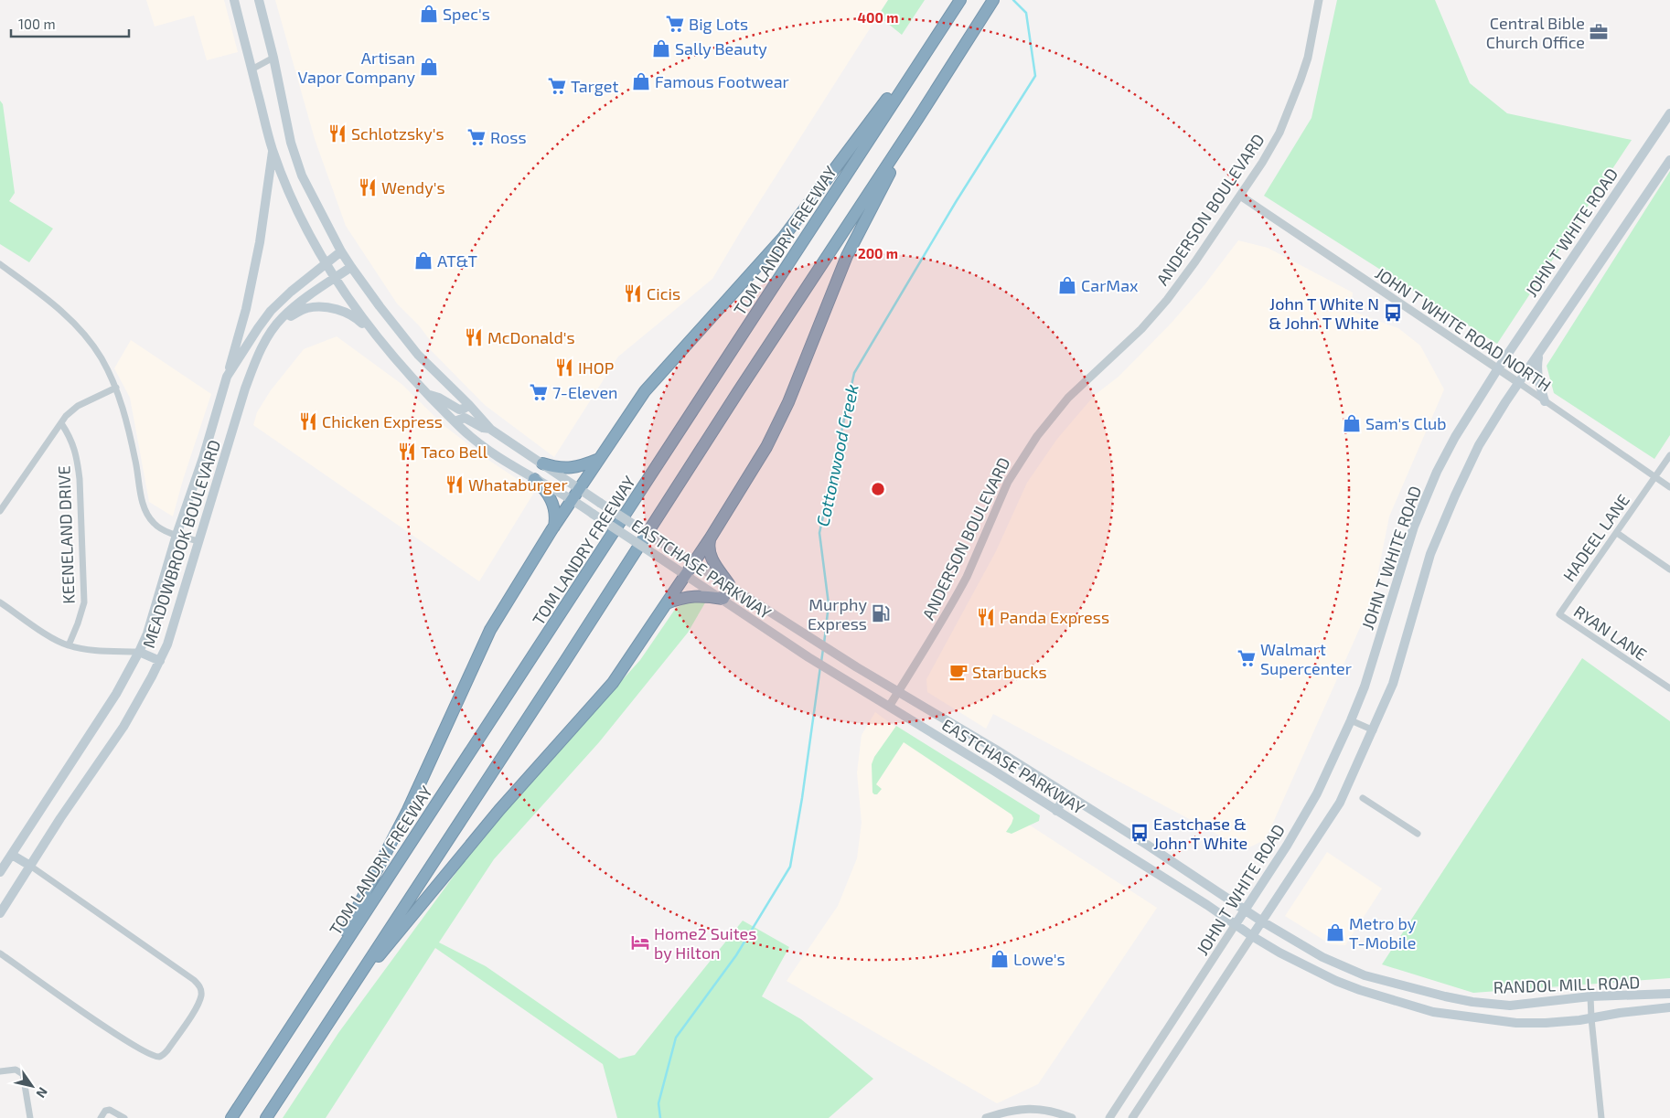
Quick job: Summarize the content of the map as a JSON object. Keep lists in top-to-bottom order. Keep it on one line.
{"streets":{"highway":["TOM LANDRY FREEWAY"],"main road":["JOHN T WHITE ROAD","MEADOWBROOK BOULEVARD","EASTCHASE PARKWAY","RANDOL MILL ROAD"],"street":["ANDERSON BOULEVARD","JOHN T WHITE ROAD NORTH","KEENELAND DRIVE","HADEEL LANE","RYAN LANE"]},"crossings":[["ANDERSON BOULEVARD","JOHN T WHITE ROAD NORTH"],["ANDERSON BOULEVARD","EASTCHASE PARKWAY"],["JOHN T WHITE ROAD","JOHN T WHITE ROAD NORTH"],["JOHN T WHITE ROAD","EASTCHASE PARKWAY"],["JOHN T WHITE ROAD","RANDOL MILL ROAD"],["JOHN T WHITE ROAD NORTH","HADEEL LANE"],["HADEEL LANE","RYAN LANE"],["MEADOWBROOK BOULEVARD","EASTCHASE PARKWAY"],["EASTCHASE PARKWAY","RANDOL MILL ROAD"]],"water":["Cottonwood Creek"],"places":{"shop":["Spec's","Sally Beauty","Artisan Vapor Company","Famous Footwear","AT&T","CarMax","Sam's Club","Metro by T-Mobile","Lowe's"],"supermarket":["Big Lots","Target","Ross","7-Eleven","Walmart Supercenter"],"office":["Central Bible Church Office"],"restaurant":["Schlotzsky's","Wendy's","Cicis","McDonald's","IHOP","Chicken Express","Taco Bell","Whataburger","Panda Express"],"bus stop":["John T White N & John T White","Eastchase & John T White"],"fuel station":["Murphy Express"],"cafe":["Starbucks"],"hotel":["Home2 Suites by Hilton"]},"scale_bar":"100 m","north":"bottom right","rings":["400 m","200 m"]}
